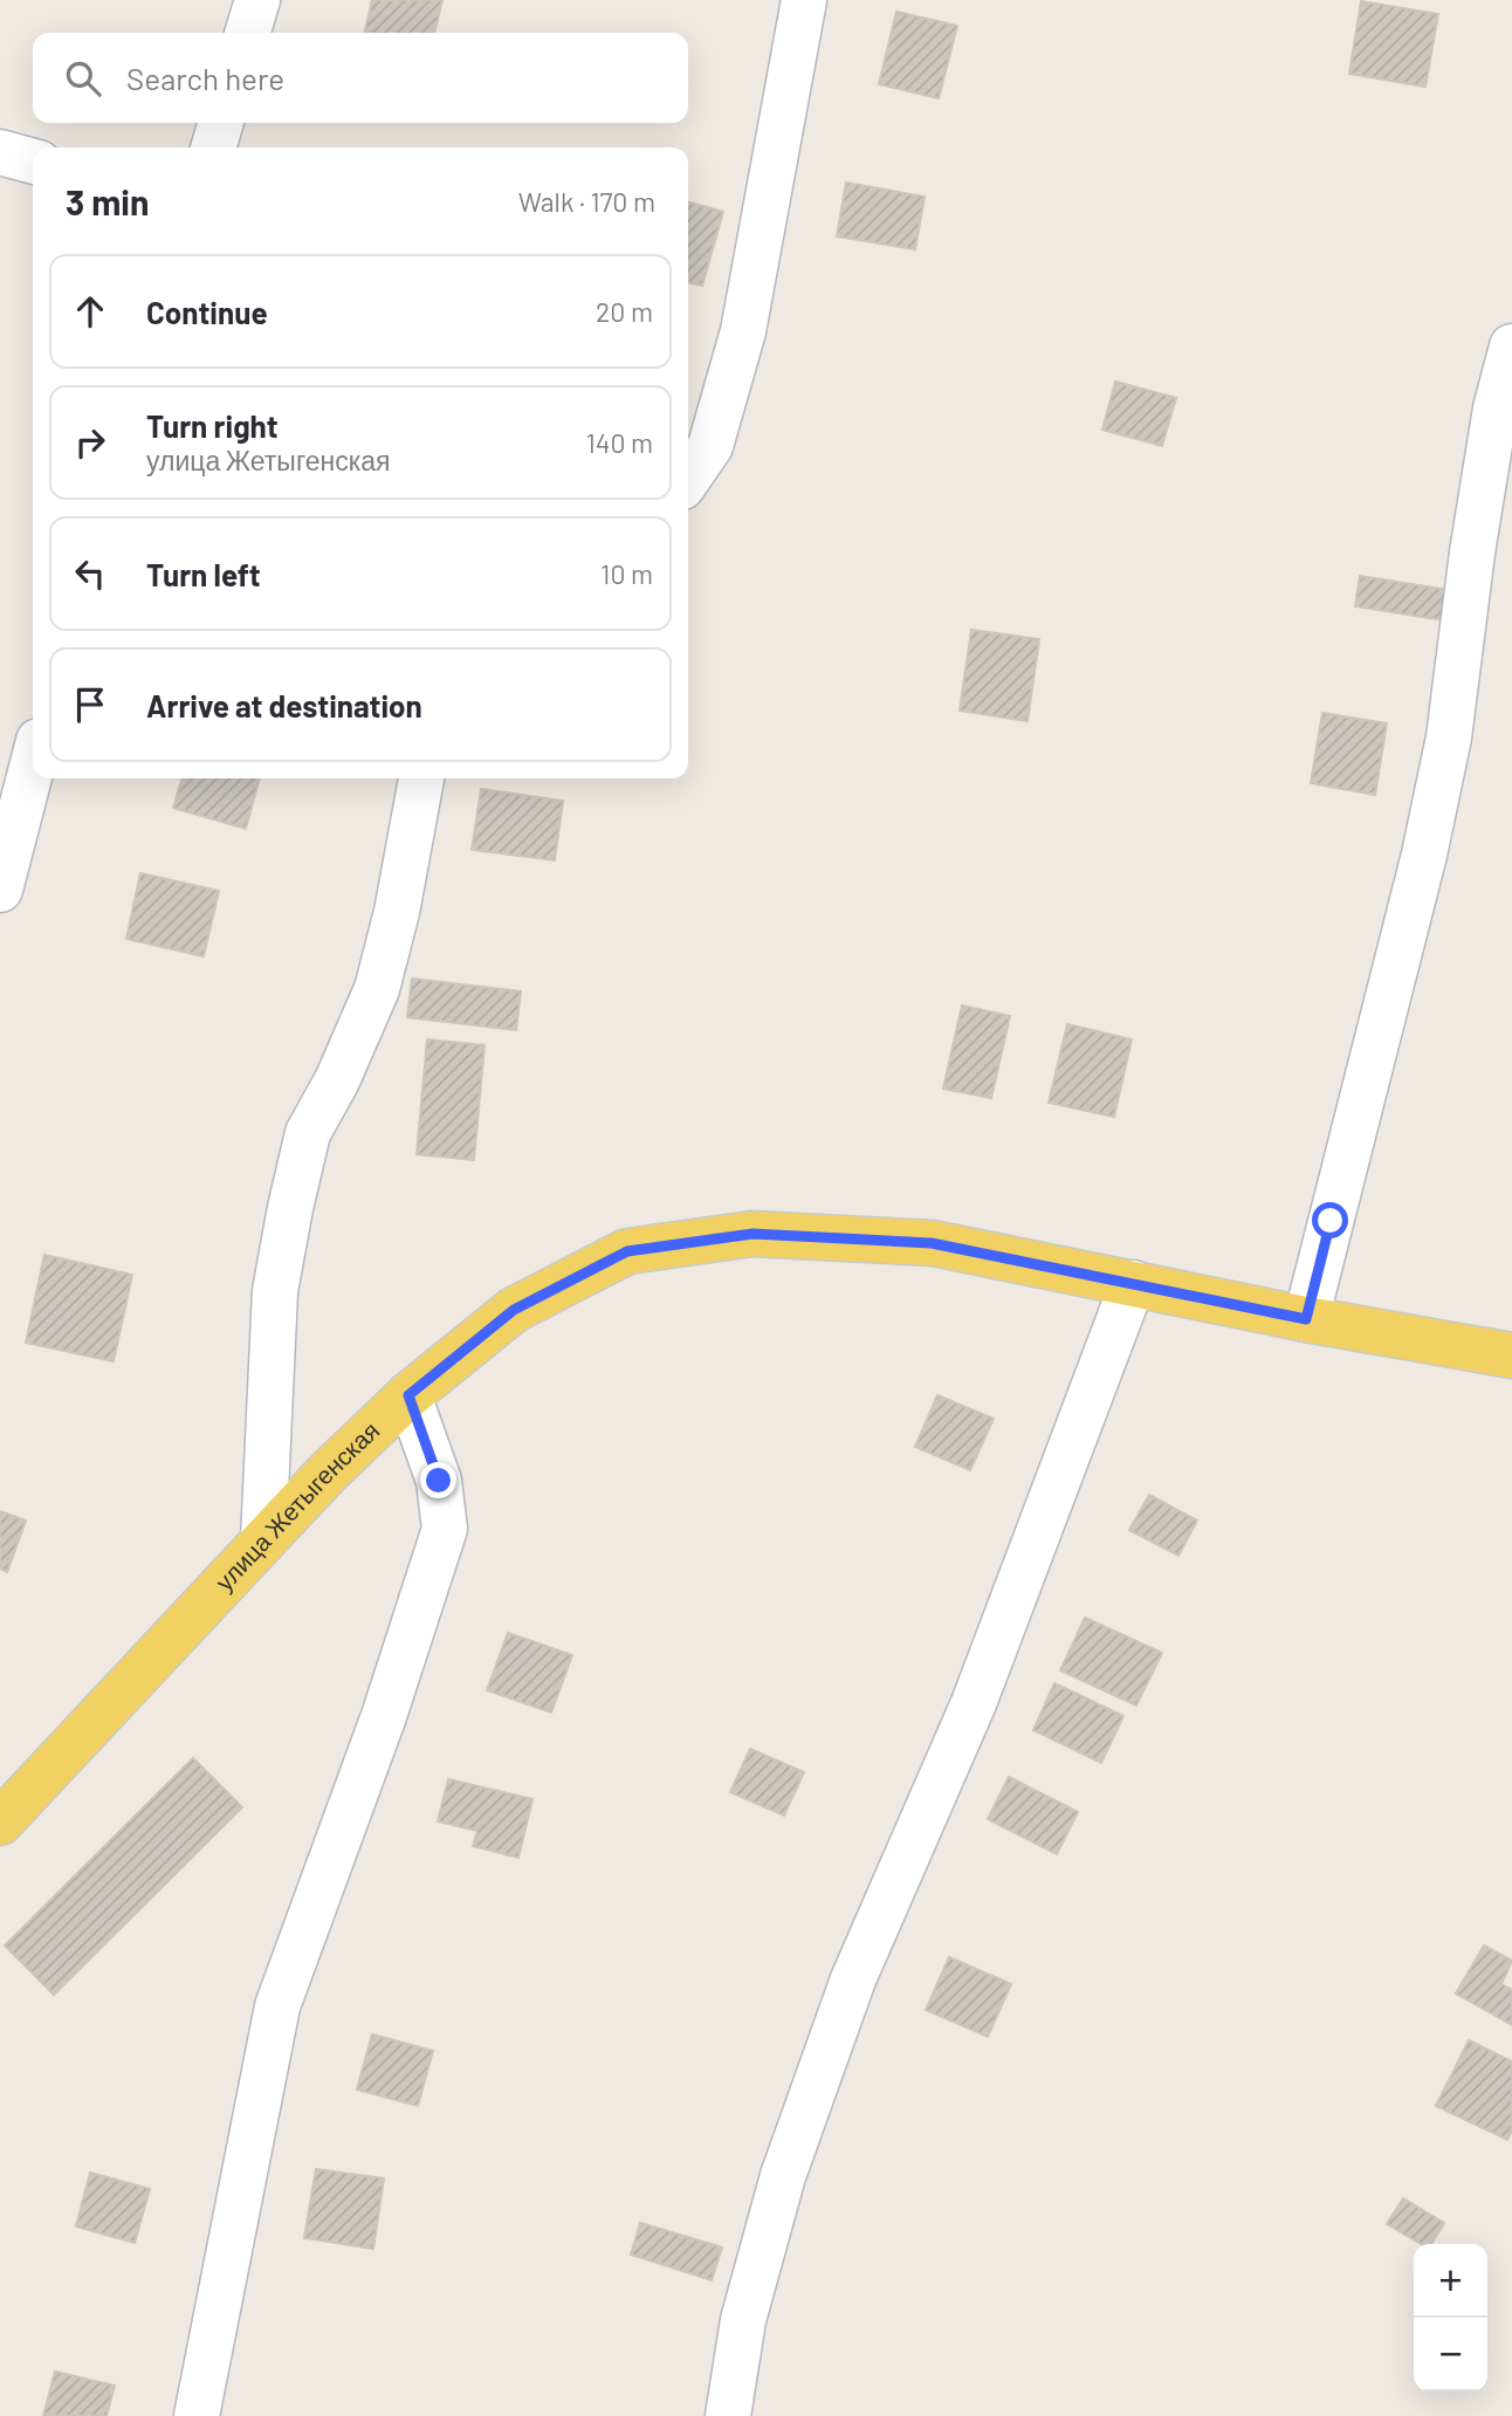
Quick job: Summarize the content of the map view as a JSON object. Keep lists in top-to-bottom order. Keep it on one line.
{"streets":{"main road":["улица Жетыгенская"]},"page":{"search":"Search here","heading":["3 min","Walk · 170 m"],"list":[["Continue","20 m"],["Turn right","улица Жетыгенская","140 m"],["Turn left","10 m"],"Arrive at destination"],"map_buttons":["+","−"]}}
